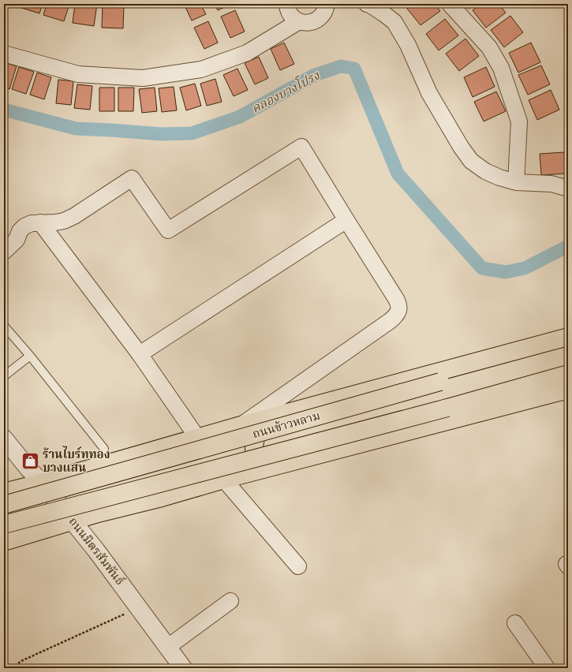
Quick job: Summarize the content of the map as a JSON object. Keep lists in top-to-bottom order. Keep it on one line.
{"streets":{"main road":["ถนนข้าวหลาม"],"street":["ถนนมิตรสัมพันธ์"]},"water":["คลองบางโปรง"],"places":{"shop":["ร้านไบร์ททอง บางแสน"]}}
